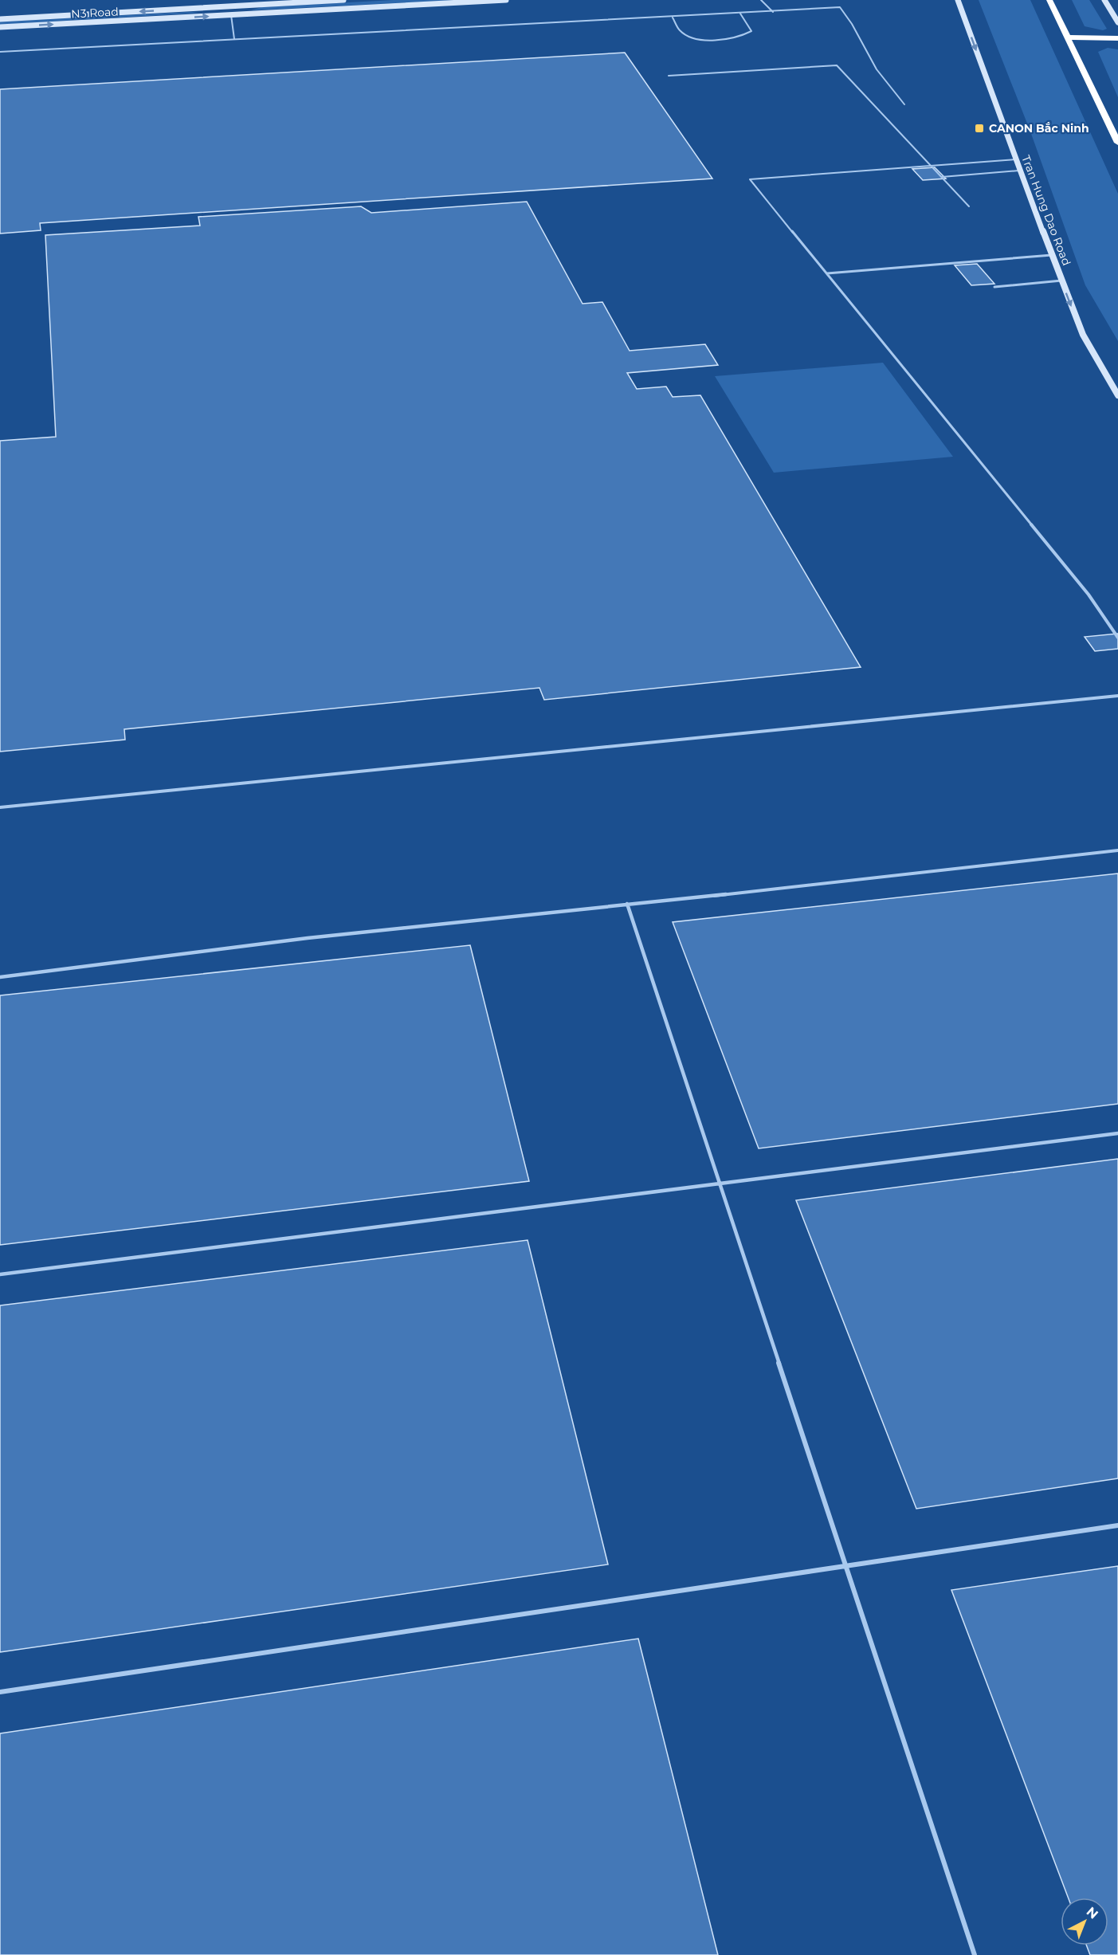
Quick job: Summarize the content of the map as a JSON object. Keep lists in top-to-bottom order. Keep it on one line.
{"streets":{"main road":["N3 Road","Tran Hung Dao Road"]},"one_way":["Tran Hung Dao Road"],"places":{"transit":["CANON Bắc Ninh"]},"north":"top right"}
